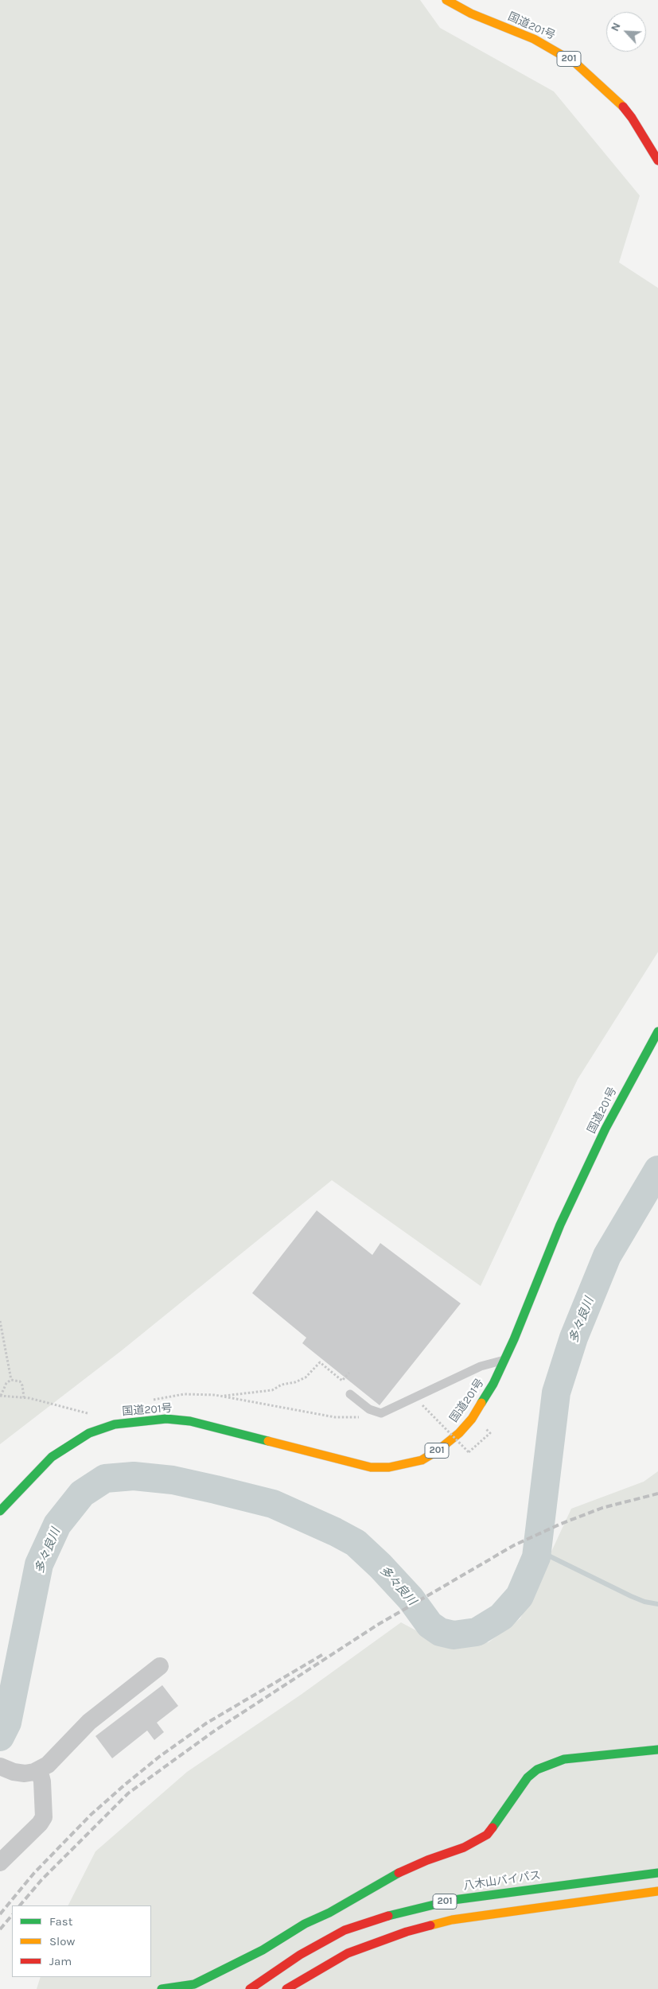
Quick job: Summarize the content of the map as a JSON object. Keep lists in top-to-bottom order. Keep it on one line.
{"streets":{"main road":["国道201号","201","八木山バイパス"]},"water":["多々良川"],"legend":["Fast","Slow","Jam"],"north":"top left"}
